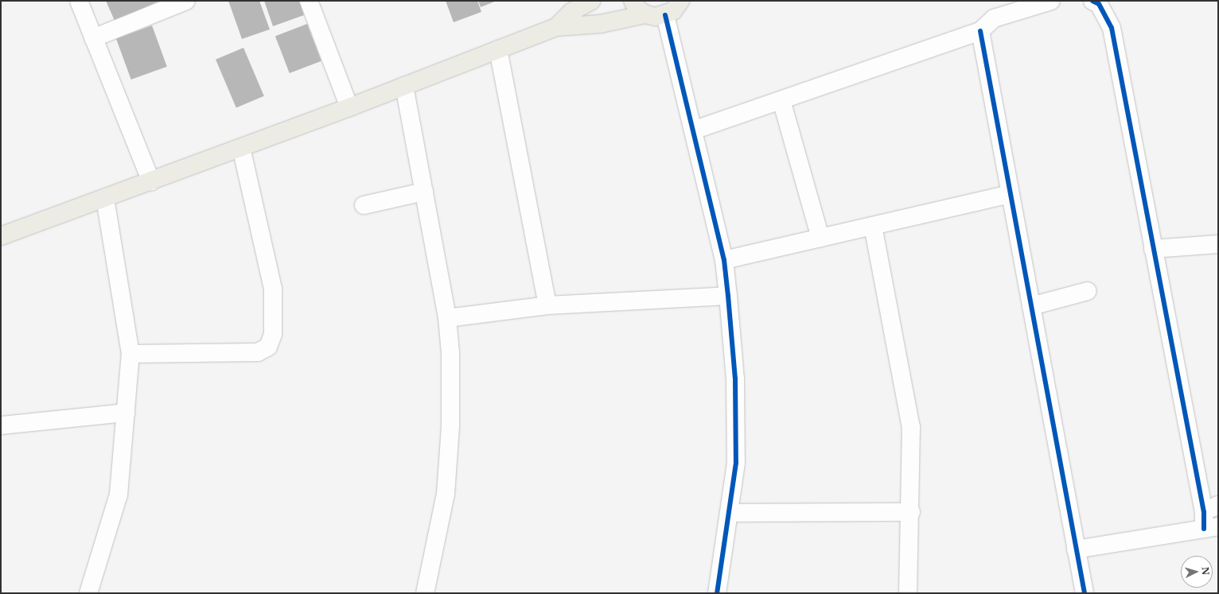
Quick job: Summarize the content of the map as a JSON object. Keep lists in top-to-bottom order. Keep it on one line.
{"north":"right"}
